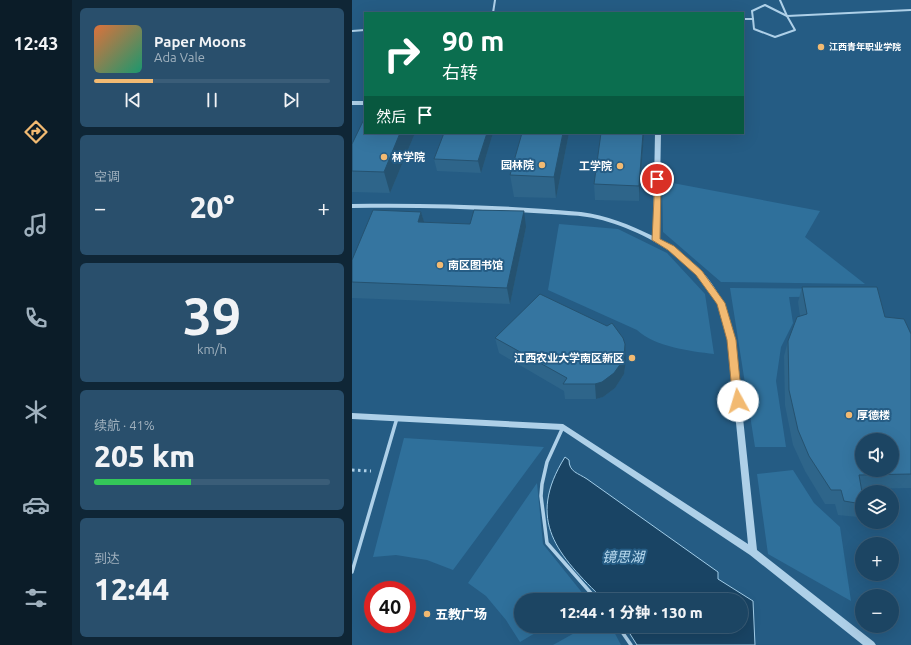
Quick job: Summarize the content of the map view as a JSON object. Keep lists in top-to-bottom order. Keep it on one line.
{"water":["镜思湖"],"places":["江西青年职业学院","林学院","园林院","工学院","南区图书馆","江西农业大学南区新区","厚德楼","五教广场"],"page":{"tabs":"12:43","turn":["90 m","右转"],"song":["Paper Moons","Ada Vale"],"then":"然后","tile":["空调",["39","km/h"],["续航 · 41%","205 km"],["到达","12:44"]],"heat":["−","20°","+"],"map_buttons":["+","−"],"limit":"40","trip":"12:44 · 1 分钟 · 130 m"}}
